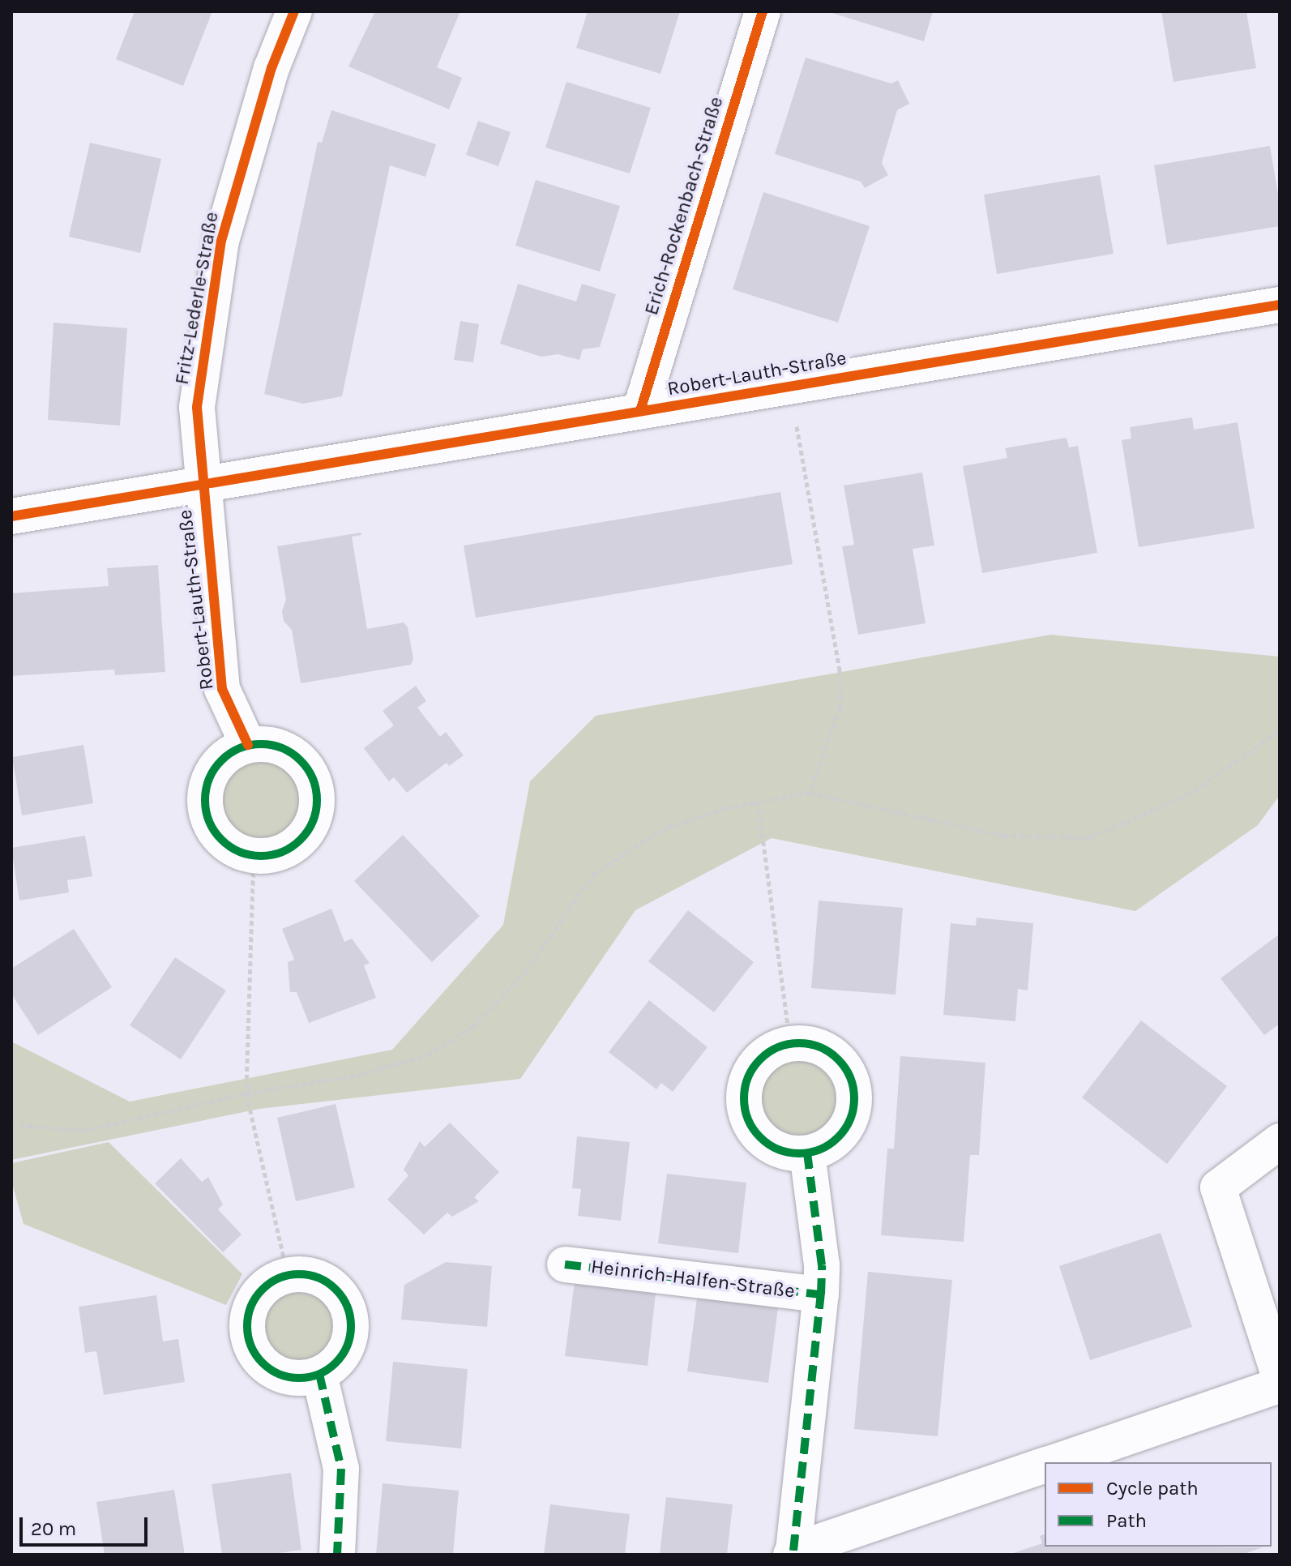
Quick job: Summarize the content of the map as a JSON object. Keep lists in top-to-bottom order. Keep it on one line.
{"streets":{"street":["Erich-Rockenbach-Straße","Fritz-Lederle-Straße","Robert-Lauth-Straße","Heinrich-Halfen-Straße"]},"crossings":[["Erich-Rockenbach-Straße","Robert-Lauth-Straße"],["Fritz-Lederle-Straße","Robert-Lauth-Straße"]],"legend":["Cycle path","Path"],"scale_bar":"20 m"}
